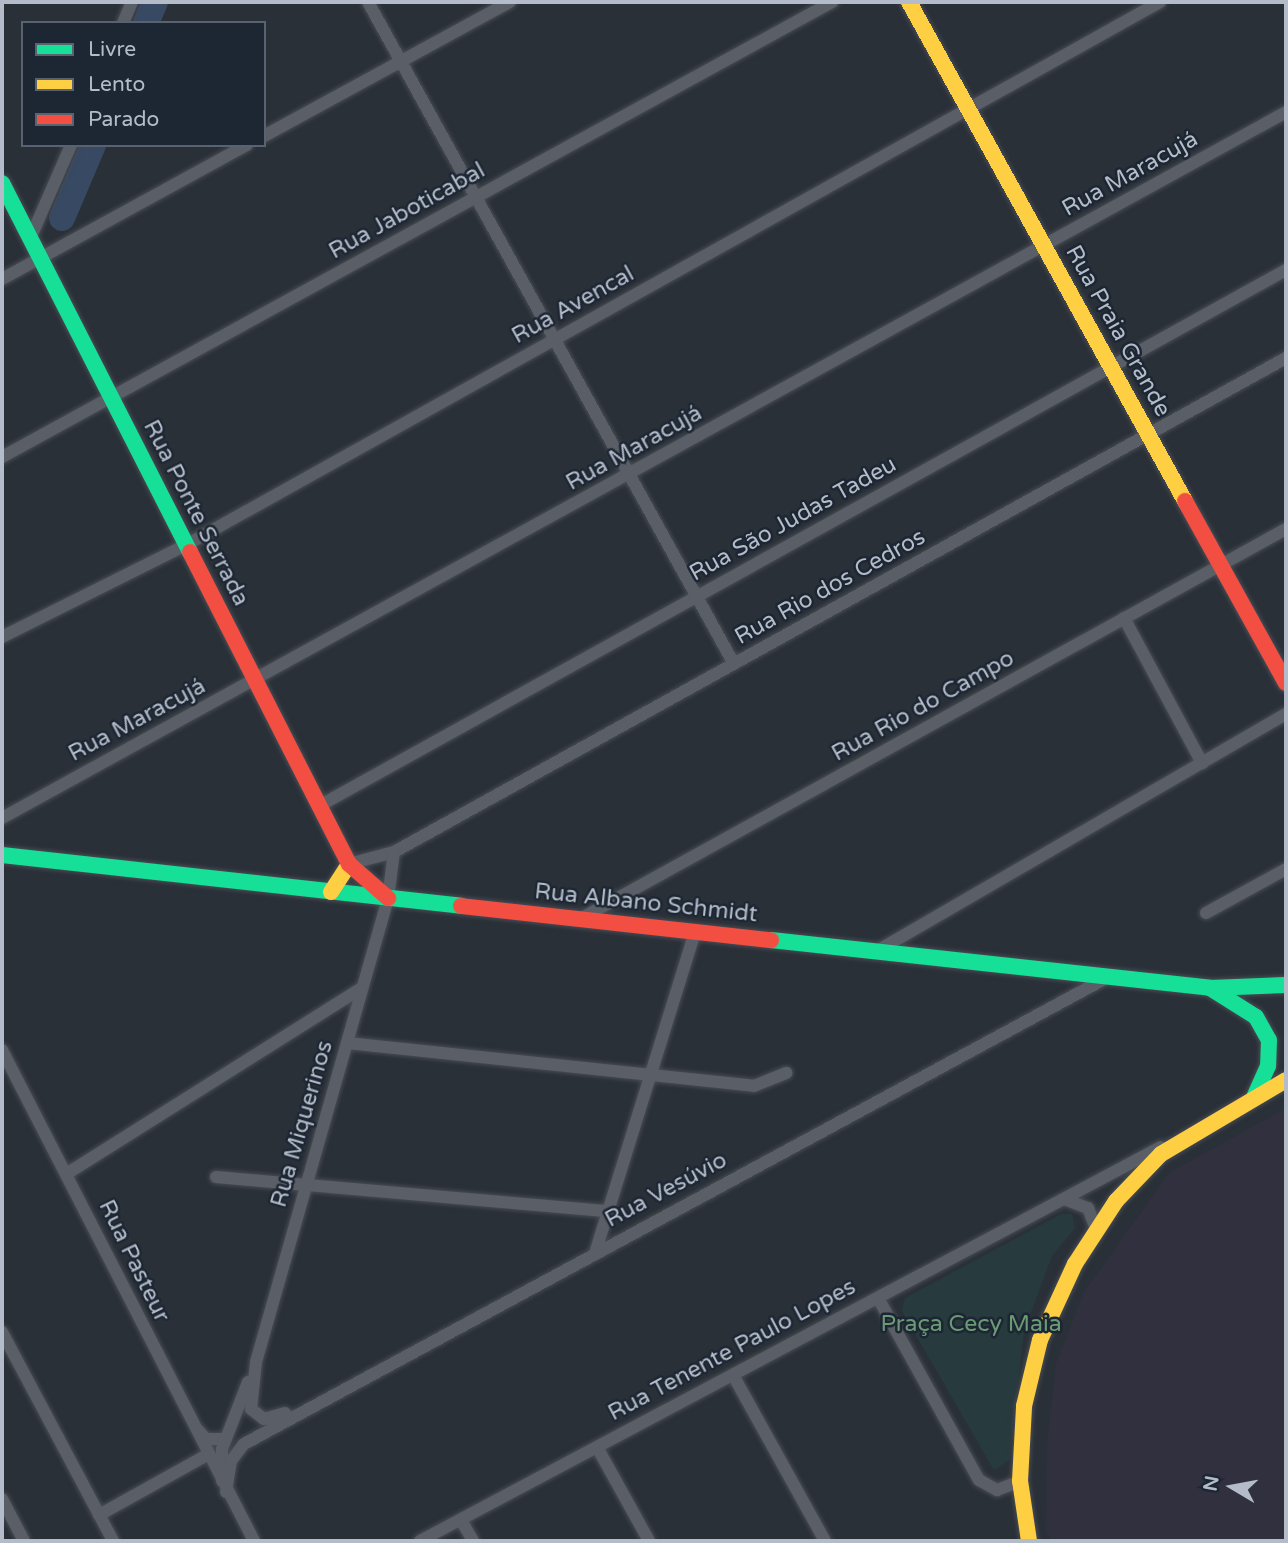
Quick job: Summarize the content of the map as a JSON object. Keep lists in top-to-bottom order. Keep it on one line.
{"streets":{"main road":["Rua Praia Grande","Rua Ponte Serrada","Rua Albano Schmidt","Rua Tenente Paulo Lopes"],"street":["Rua Maracujá","Rua Jaboticabal","Rua Avencal","Rua São Judas Tadeu","Rua Rio dos Cedros","Rua Rio do Campo","Rua Miquerinos","Rua Vesúvio","Rua Pasteur"]},"crossings":[["Rua Maracujá","Rua Praia Grande"],["Rua Maracujá","Rua Ponte Serrada"],["Rua Jaboticabal","Rua Ponte Serrada"],["Rua Avencal","Rua Praia Grande"],["Rua Avencal","Rua Ponte Serrada"],["Rua Praia Grande","Rua São Judas Tadeu"],["Rua Praia Grande","Rua Rio dos Cedros"],["Rua Praia Grande","Rua Rio do Campo"],["Rua Ponte Serrada","Rua São Judas Tadeu"],["Rua Ponte Serrada","Rua Rio dos Cedros"],["Rua Ponte Serrada","Rua Albano Schmidt"],["Rua Ponte Serrada","Rua Miquerinos"],["Rua Rio do Campo","Rua Albano Schmidt"],["Rua Albano Schmidt","Rua Miquerinos"],["Rua Albano Schmidt","Rua Vesúvio"],["Rua Miquerinos","Rua Vesúvio"],["Rua Miquerinos","Rua Pasteur"],["Rua Vesúvio","Rua Pasteur"]],"parks":["Praça Cecy Maia"],"legend":["Livre","Lento","Parado"],"north":"left"}
